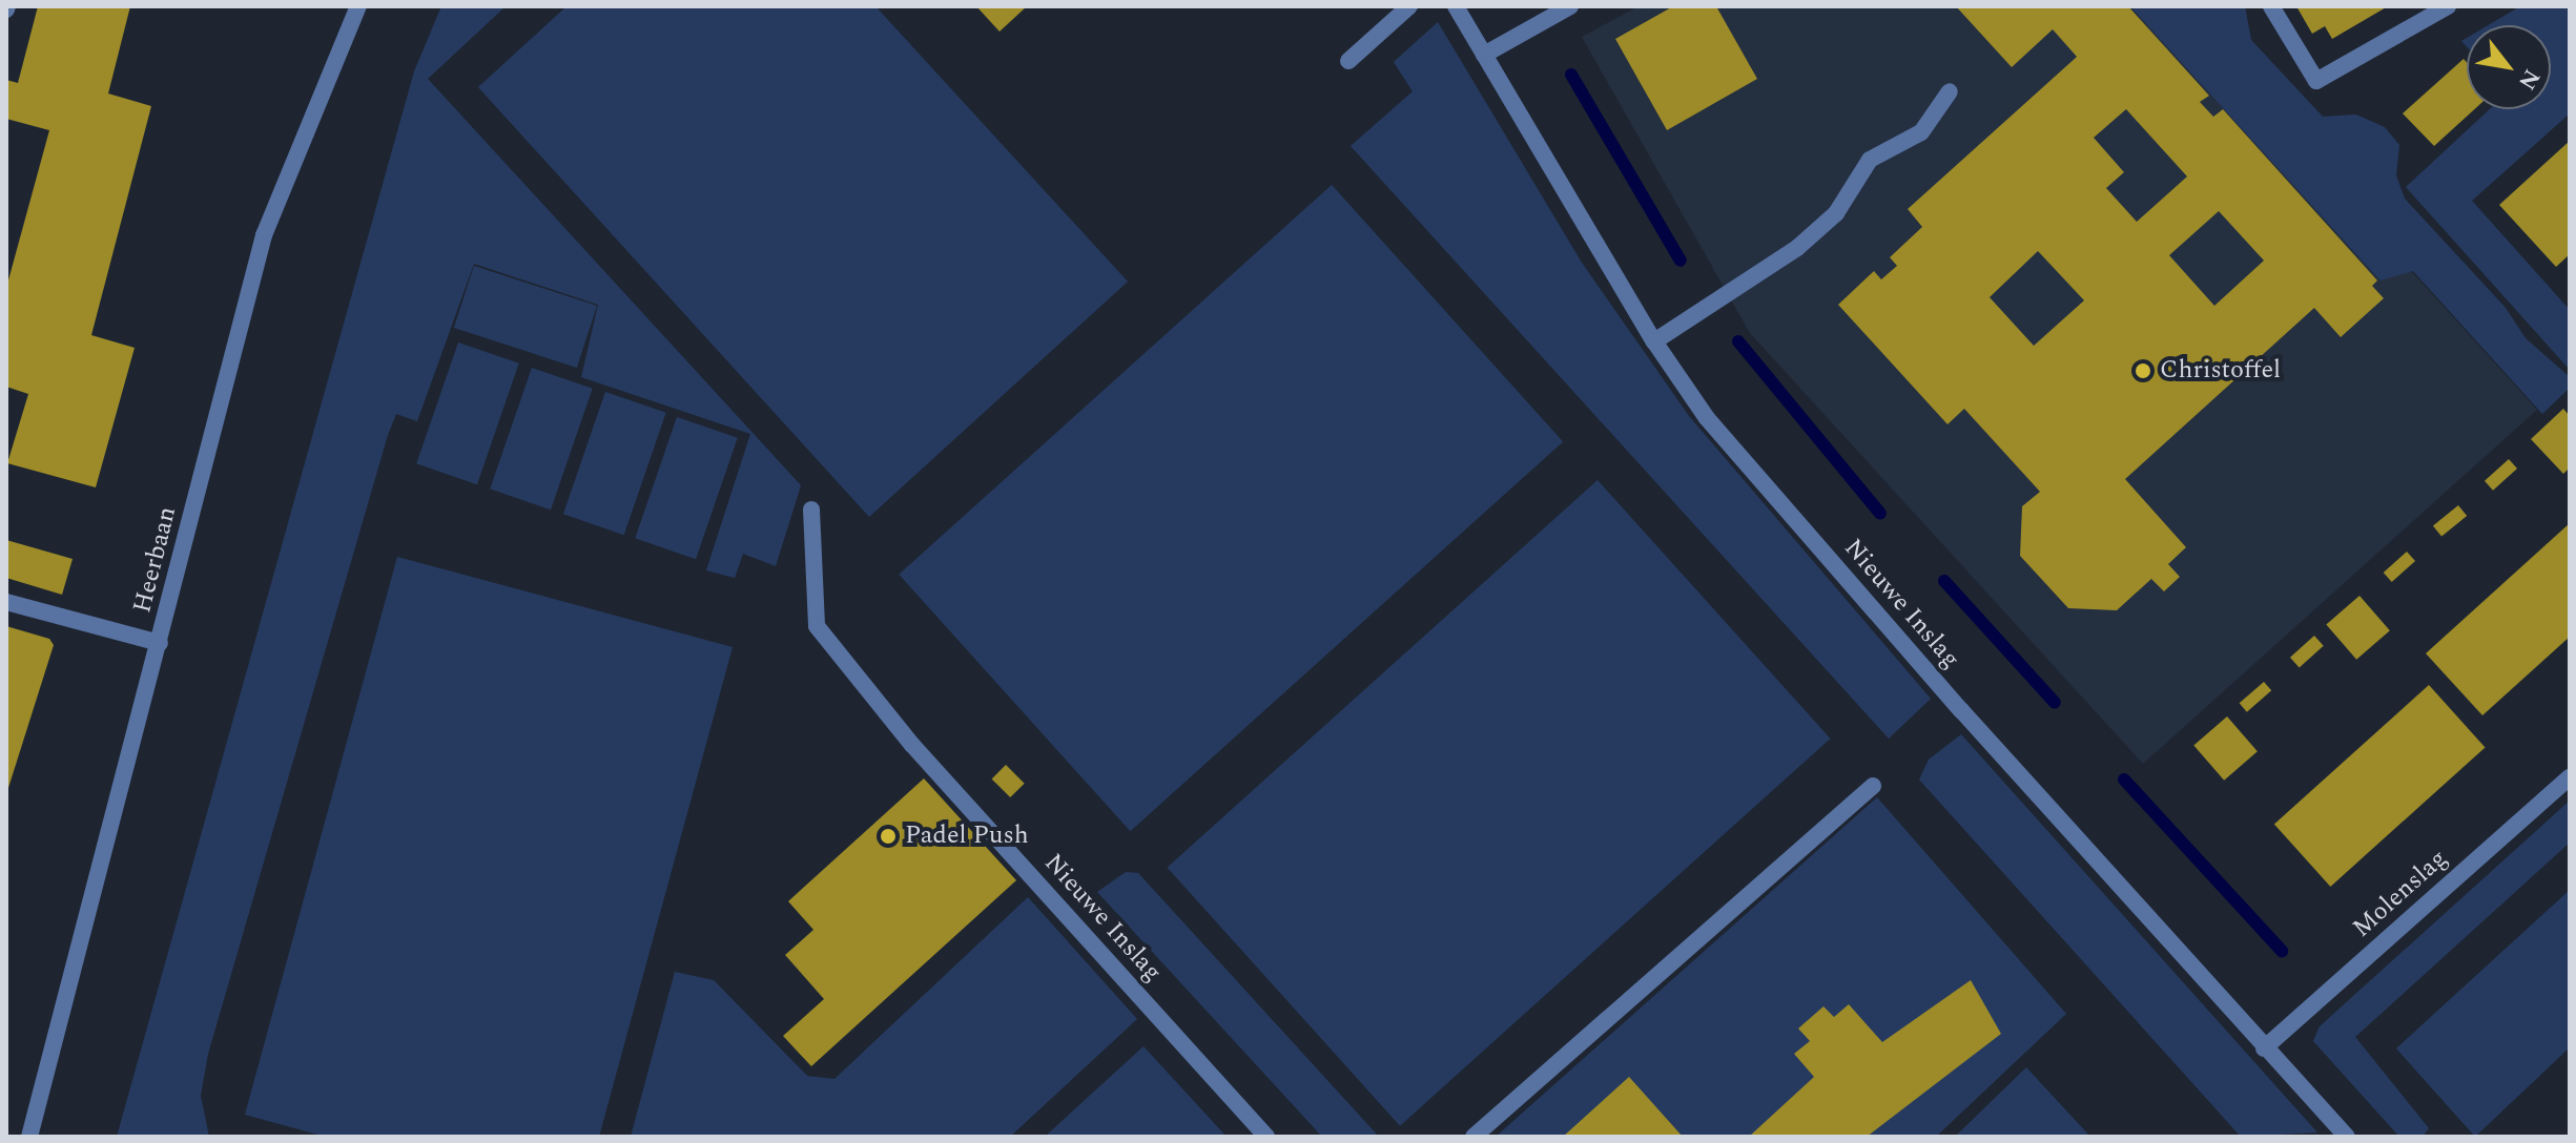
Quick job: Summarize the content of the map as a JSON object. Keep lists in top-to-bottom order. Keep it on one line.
{"streets":{"street":["Heerbaan","Nieuwe Inslag","Molenslag"]},"crossings":[["Nieuwe Inslag","Molenslag"]],"places":["Christoffel","Padel Push"],"north":"bottom right"}
